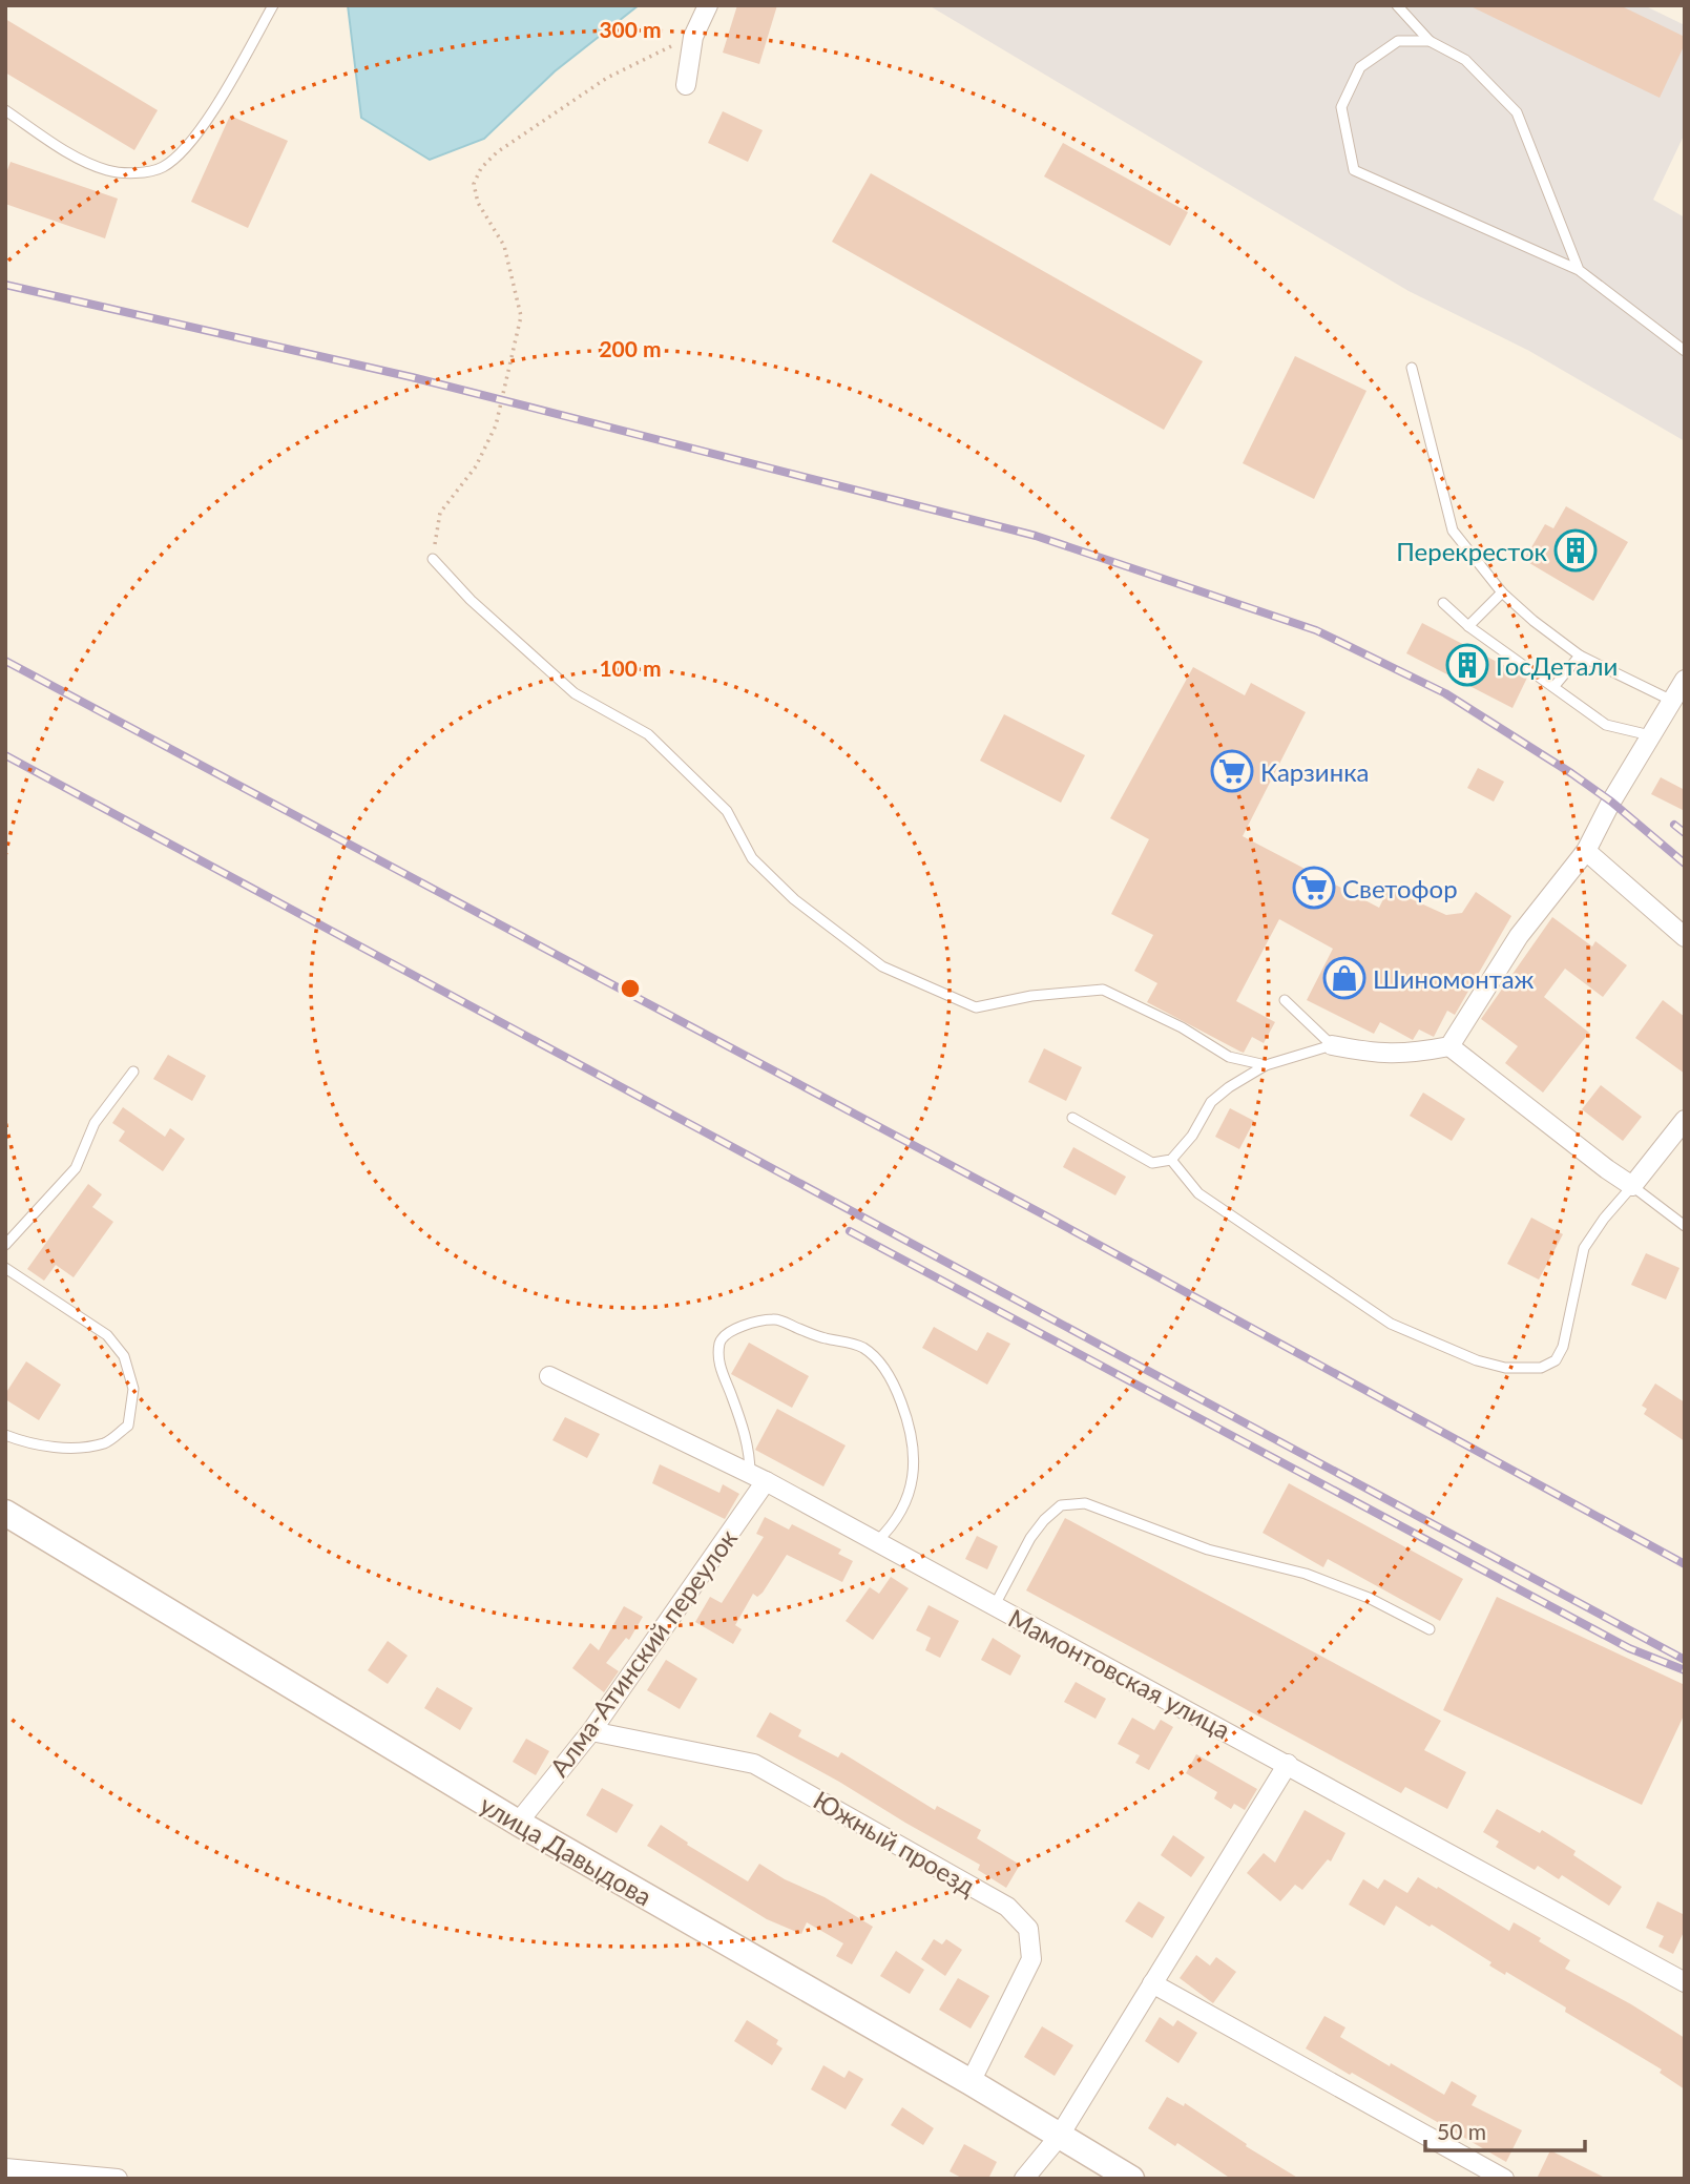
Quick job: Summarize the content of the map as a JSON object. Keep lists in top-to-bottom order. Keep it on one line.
{"streets":{"main road":["улица Давыдова"],"street":["Алма-Атинский переулок","Мамонтовская улица","Южный проезд"]},"crossings":[["Алма-Атинский переулок","Мамонтовская улица"],["Алма-Атинский переулок","Южный проезд"],["Алма-Атинский переулок","улица Давыдова"],["Южный проезд","улица Давыдова"]],"places":{"building":["Перекресток","ГосДетали"],"supermarket":["Карзинка","Светофор"],"shop":["Шиномонтаж"]},"scale_bar":"50 m","rings":["300 m","200 m","100 m"]}
